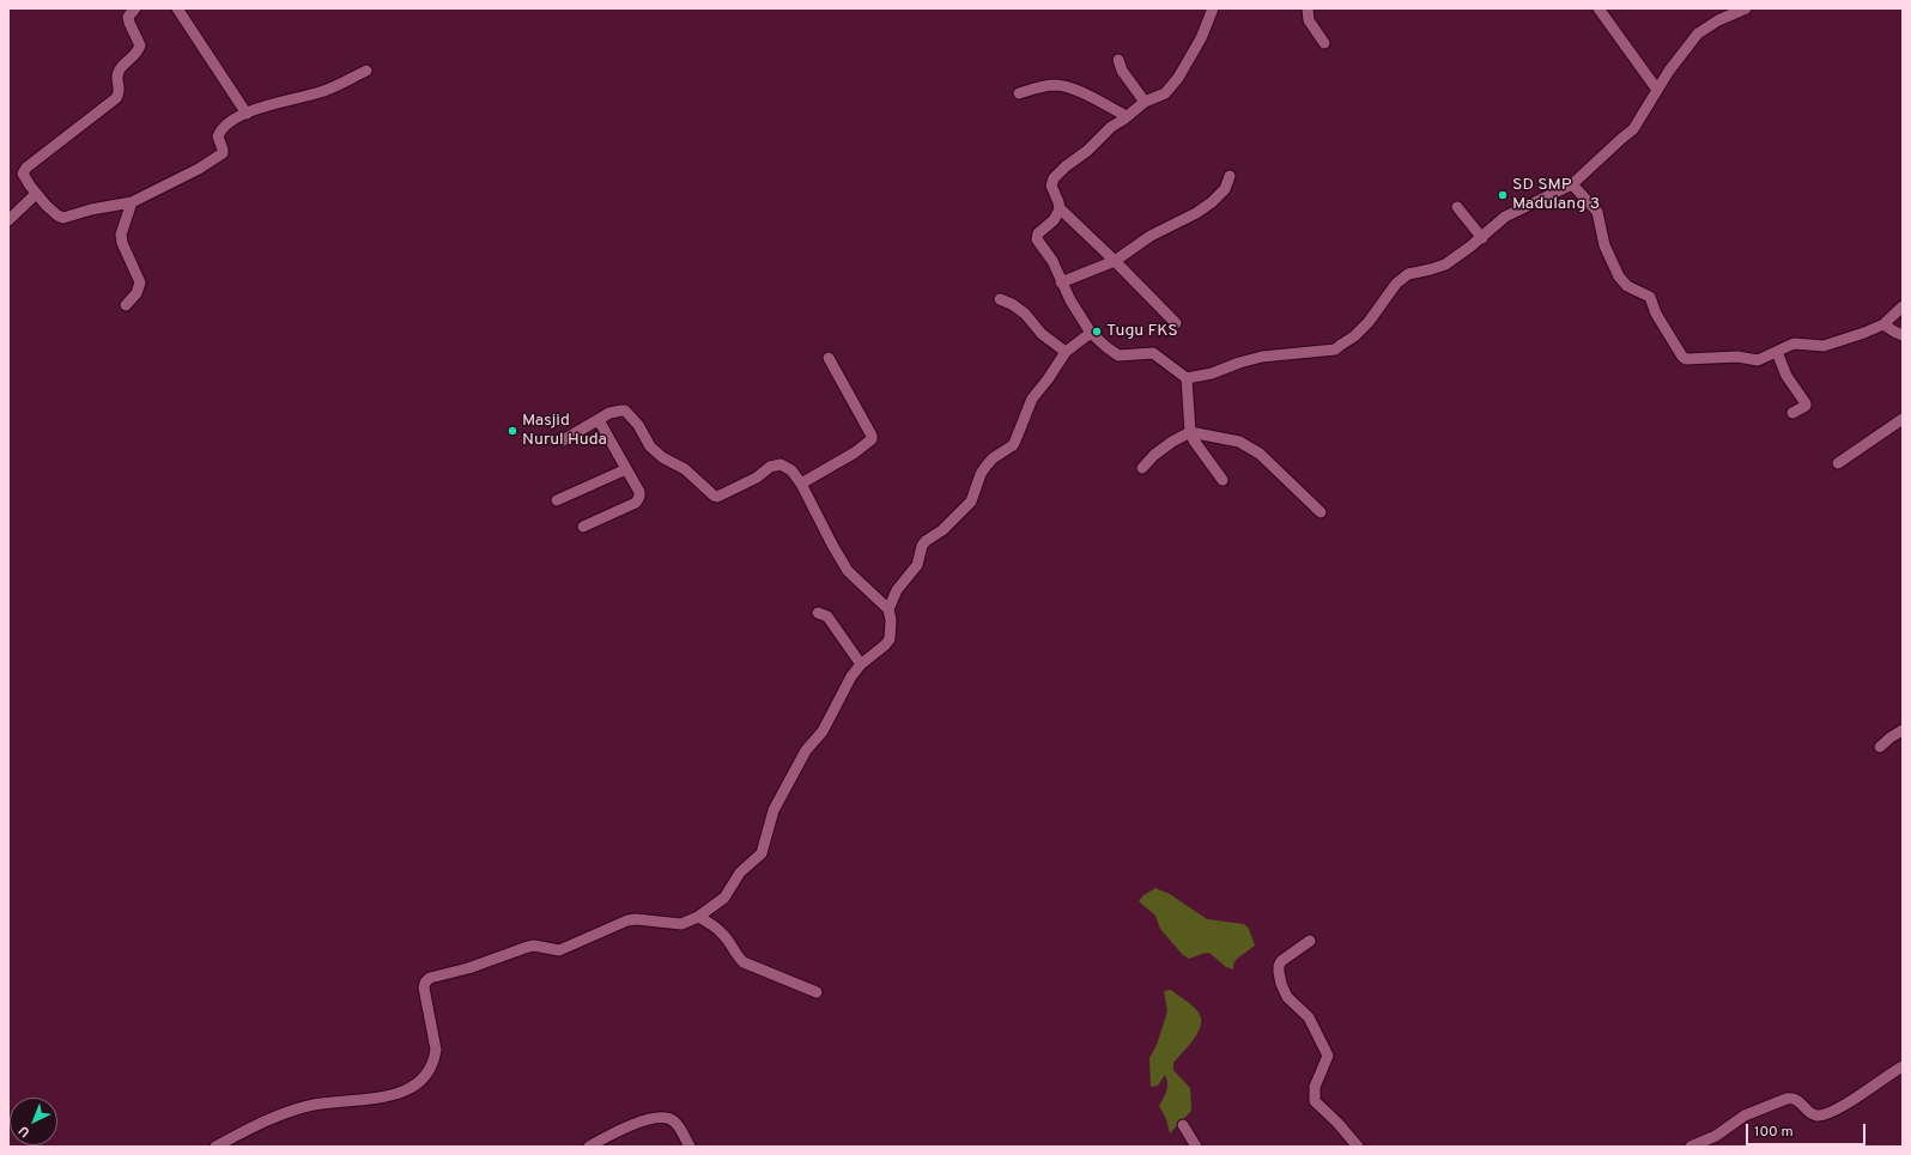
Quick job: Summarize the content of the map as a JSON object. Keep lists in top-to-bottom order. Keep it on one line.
{"places":["SD SMP Madulang 3","Tugu FKS","Masjid Nurul Huda"],"scale_bar":"100 m","north":"bottom left"}
